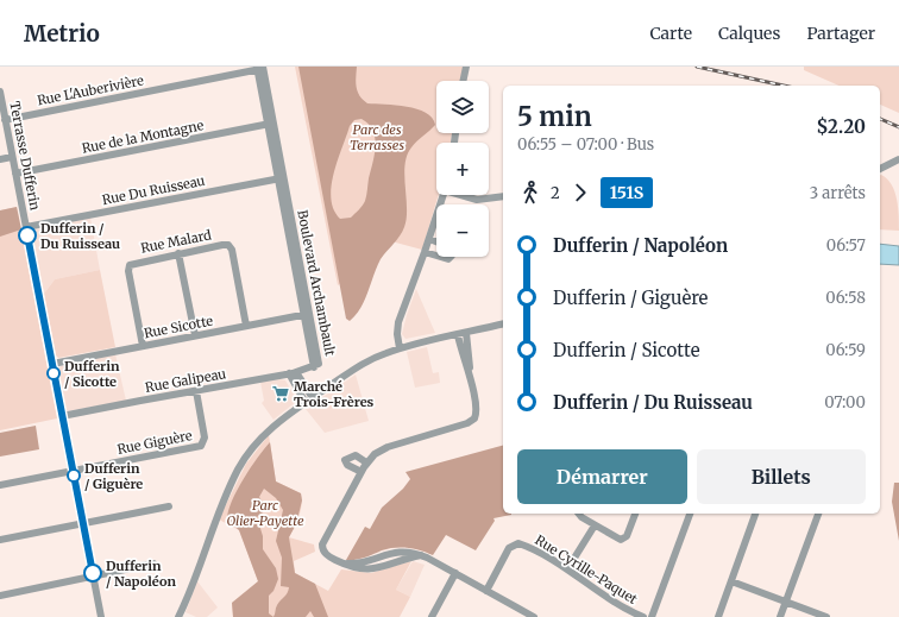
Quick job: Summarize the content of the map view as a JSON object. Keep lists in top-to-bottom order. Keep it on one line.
{"streets":{"street":["Rue L'Auberivière","Rue de la Montagne","Terrasse Dufferin","Rue Du Ruisseau","Rue Malard","Boulevard Archambault","Rue Sicotte","Rue Galipeau","Rue Giguère","Rue Cyrille-Paquet"]},"crossings":[["Rue L'Auberivière","Terrasse Dufferin"],["Rue L'Auberivière","Boulevard Archambault"],["Rue de la Montagne","Terrasse Dufferin"],["Rue de la Montagne","Boulevard Archambault"],["Terrasse Dufferin","Rue Du Ruisseau"],["Terrasse Dufferin","Rue Sicotte"],["Terrasse Dufferin","Rue Galipeau"],["Terrasse Dufferin","Rue Giguère"],["Rue Du Ruisseau","Boulevard Archambault"],["Rue Malard","Rue Sicotte"],["Boulevard Archambault","Rue Sicotte"],["Boulevard Archambault","Rue Galipeau"],["Rue Galipeau","Rue Giguère"]],"parks":["Parc des Terrasses","Parc Olier-Payette"],"places":{"other":["Dufferin / Du Ruisseau","Dufferin / Sicotte","Dufferin / Giguère","Dufferin / Napoléon"],"supermarket":["Marché Trois-Frères"]},"lines":["bus line 151S"],"page":{"header":"Metrio","nav":["Carte","Calques","Partager"],"map_buttons":["+","−"],"heading":["5 min","06:55 – 07:00 · Bus","$2.20"],"legs":["2","151S","3 arrêts"],"list":[{"name":"Dufferin / Napoléon","value":"06:57"},{"name":"Dufferin / Giguère","value":"06:58"},{"name":"Dufferin / Sicotte","value":"06:59"},{"name":"Dufferin / Du Ruisseau","value":"07:00"}],"buttons":["Démarrer","Billets"]}}
